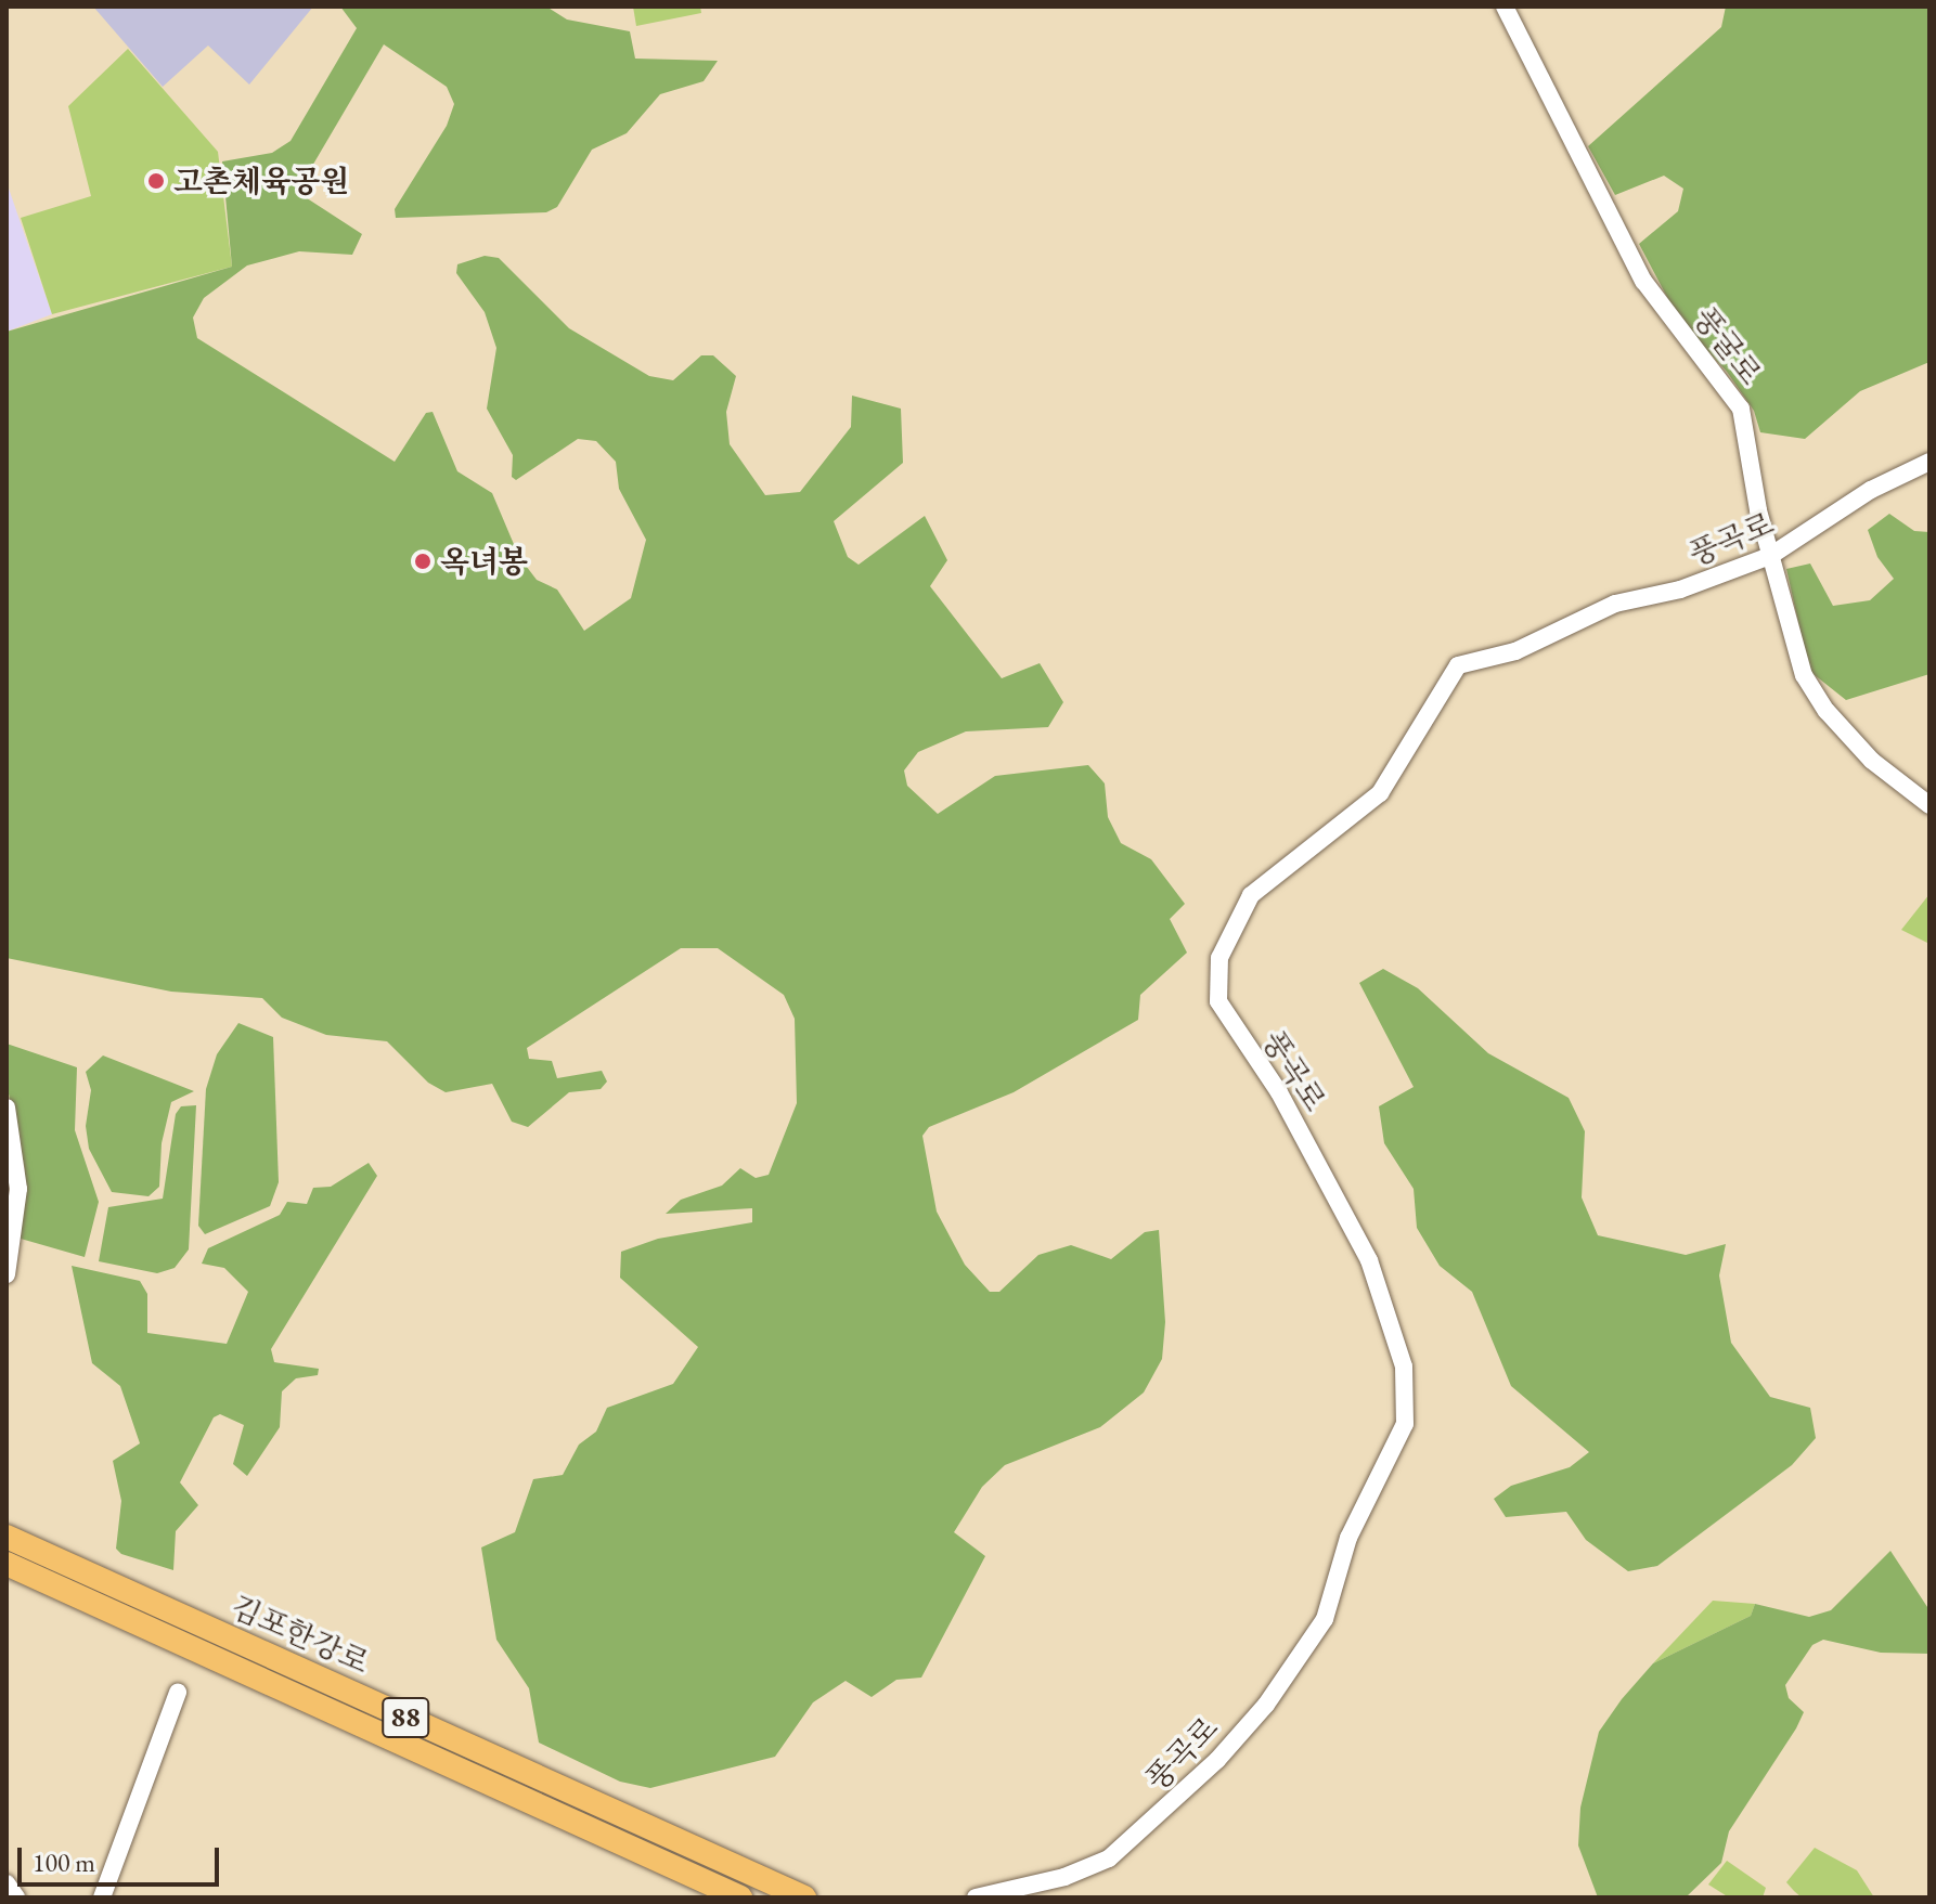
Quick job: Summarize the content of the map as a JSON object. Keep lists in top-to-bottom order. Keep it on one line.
{"streets":{"highway":["김포한강로","88"],"street":["풍굴로","풍곡로"]},"crossings":[["풍굴로","풍곡로"]],"places":["고촌체육공원","옥녀봉"],"scale_bar":"100 m"}
